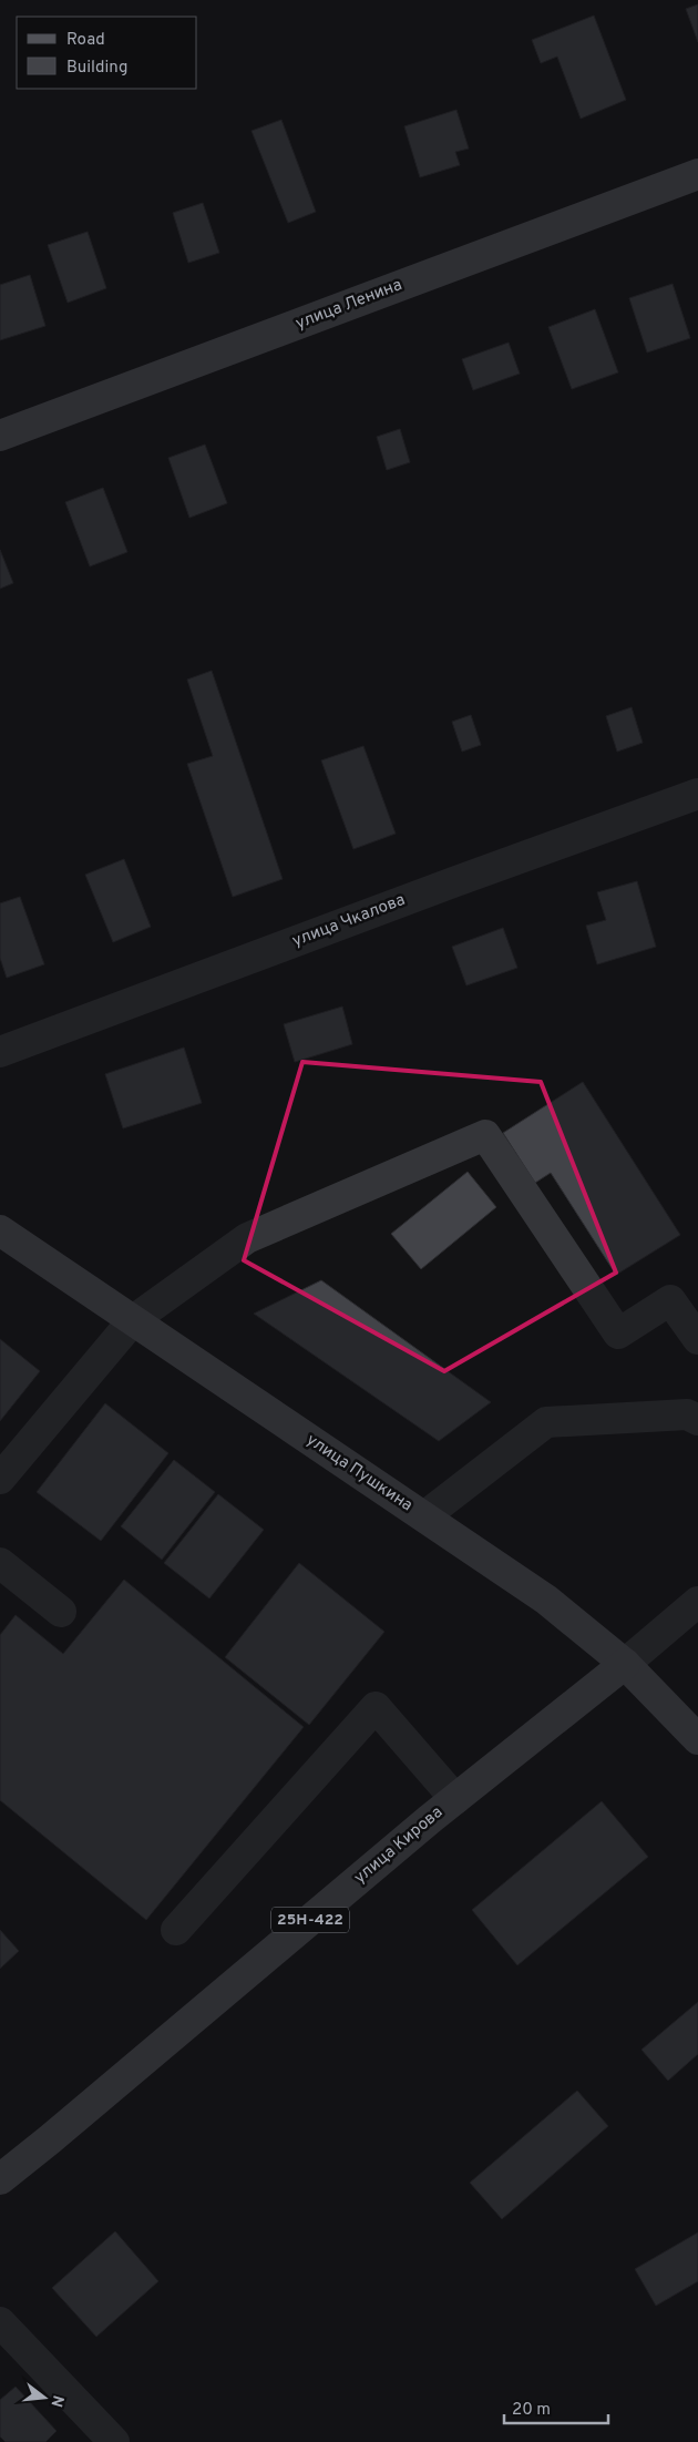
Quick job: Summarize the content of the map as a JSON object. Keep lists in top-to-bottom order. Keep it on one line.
{"streets":{"main road":["улица Ленина","улица Пушкина","улица Кирова","25Н-422"],"street":["улица Чкалова"]},"crossings":[["улица Пушкина","улица Кирова"]],"legend":["Road","Building"],"scale_bar":"20 m","north":"right"}
